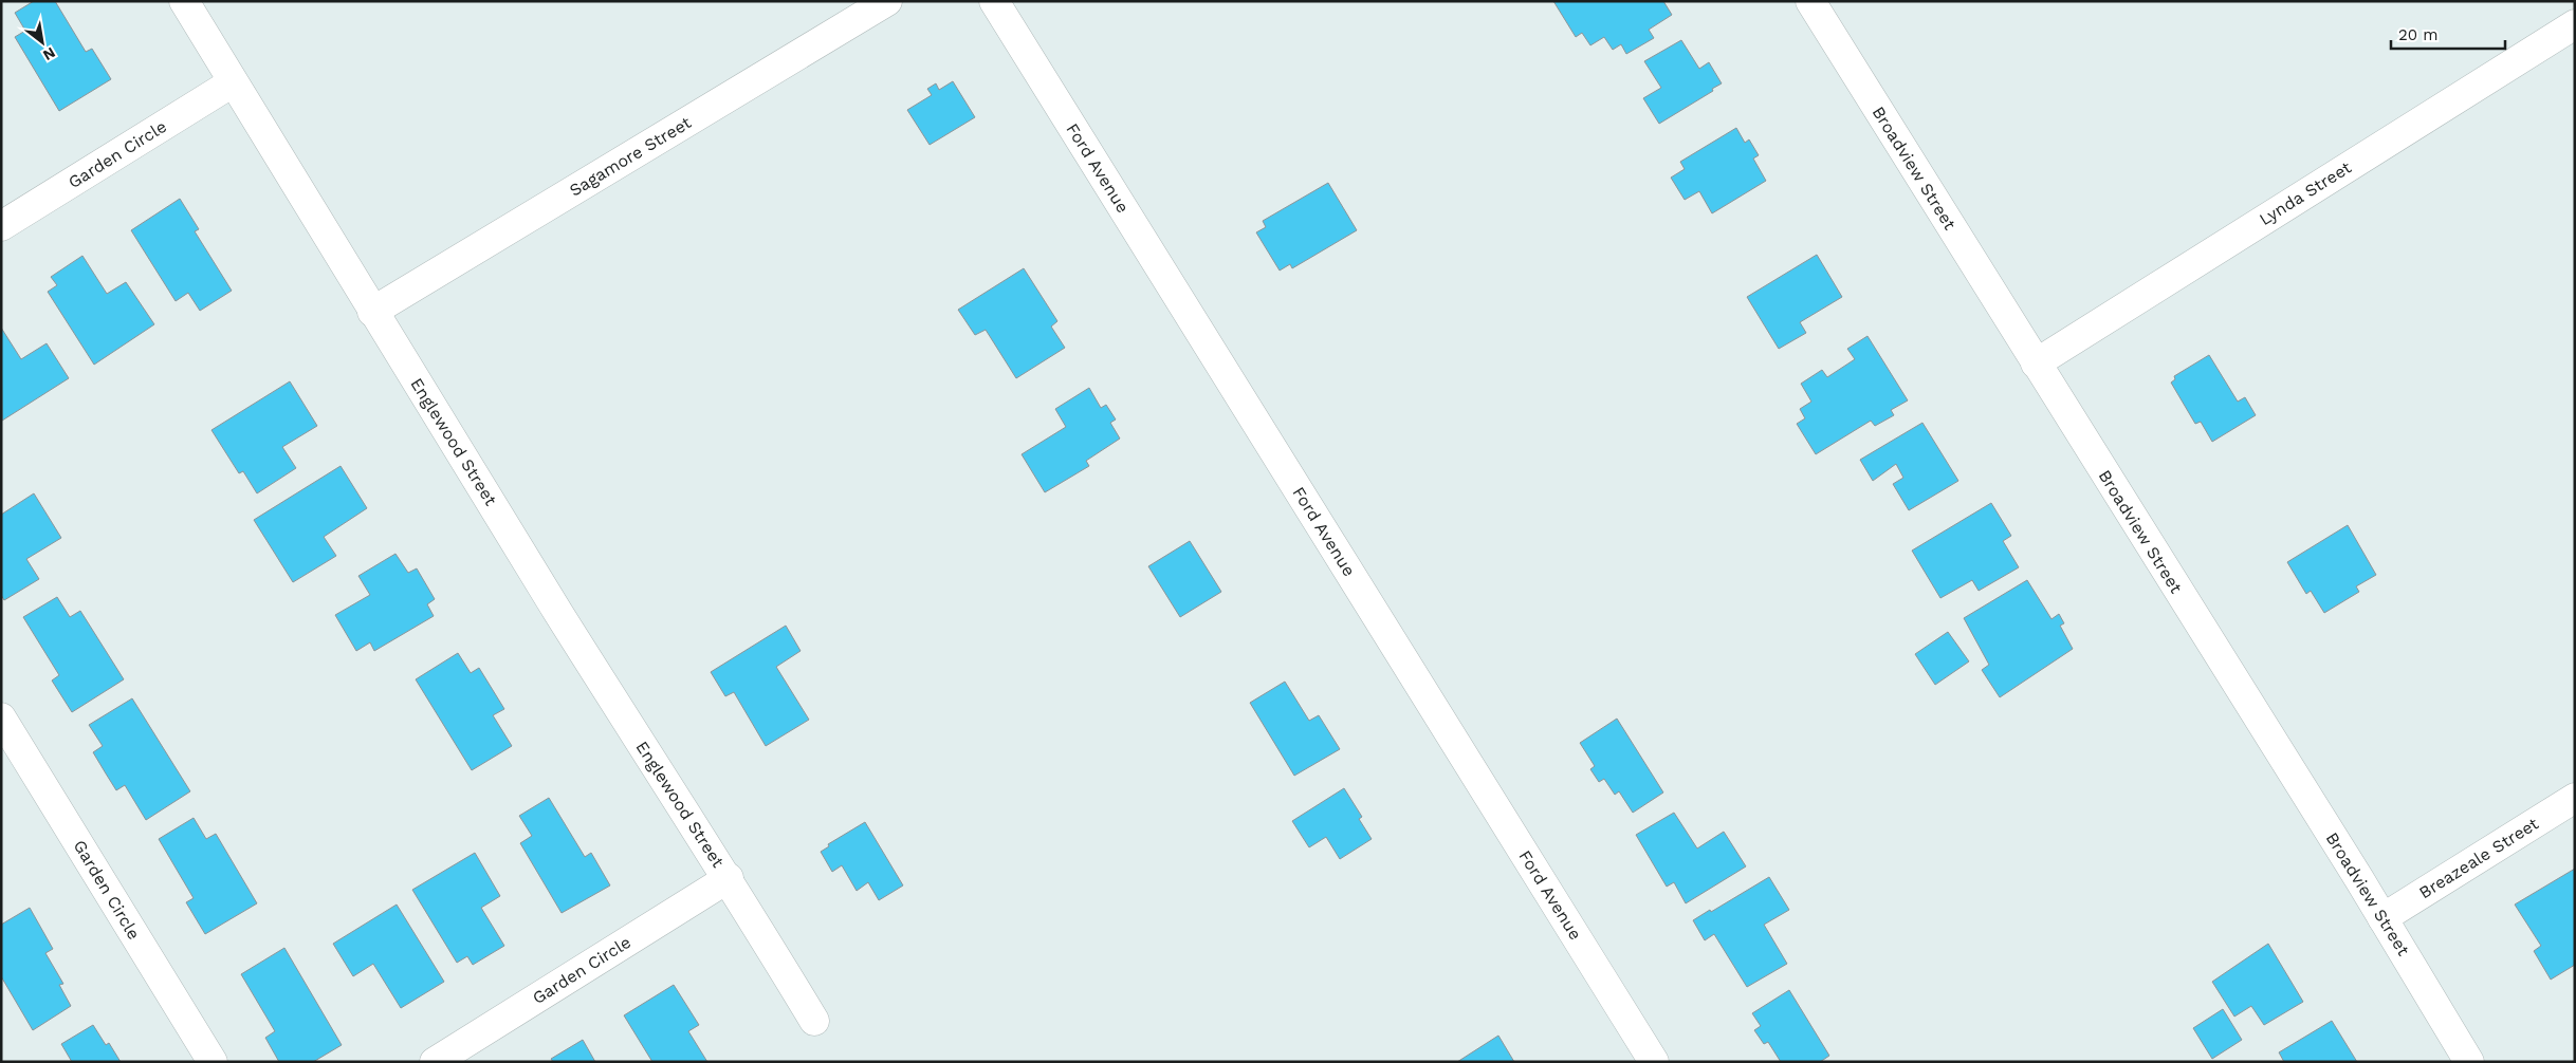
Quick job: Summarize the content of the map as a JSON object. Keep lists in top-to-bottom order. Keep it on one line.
{"streets":{"street":["Garden Circle","Sagamore Street","Ford Avenue","Broadview Street","Lynda Street","Englewood Street","Breazeale Street"]},"crossings":[["Garden Circle","Englewood Street"],["Sagamore Street","Englewood Street"],["Broadview Street","Lynda Street"],["Broadview Street","Breazeale Street"]],"scale_bar":"20 m","north":"bottom right"}
